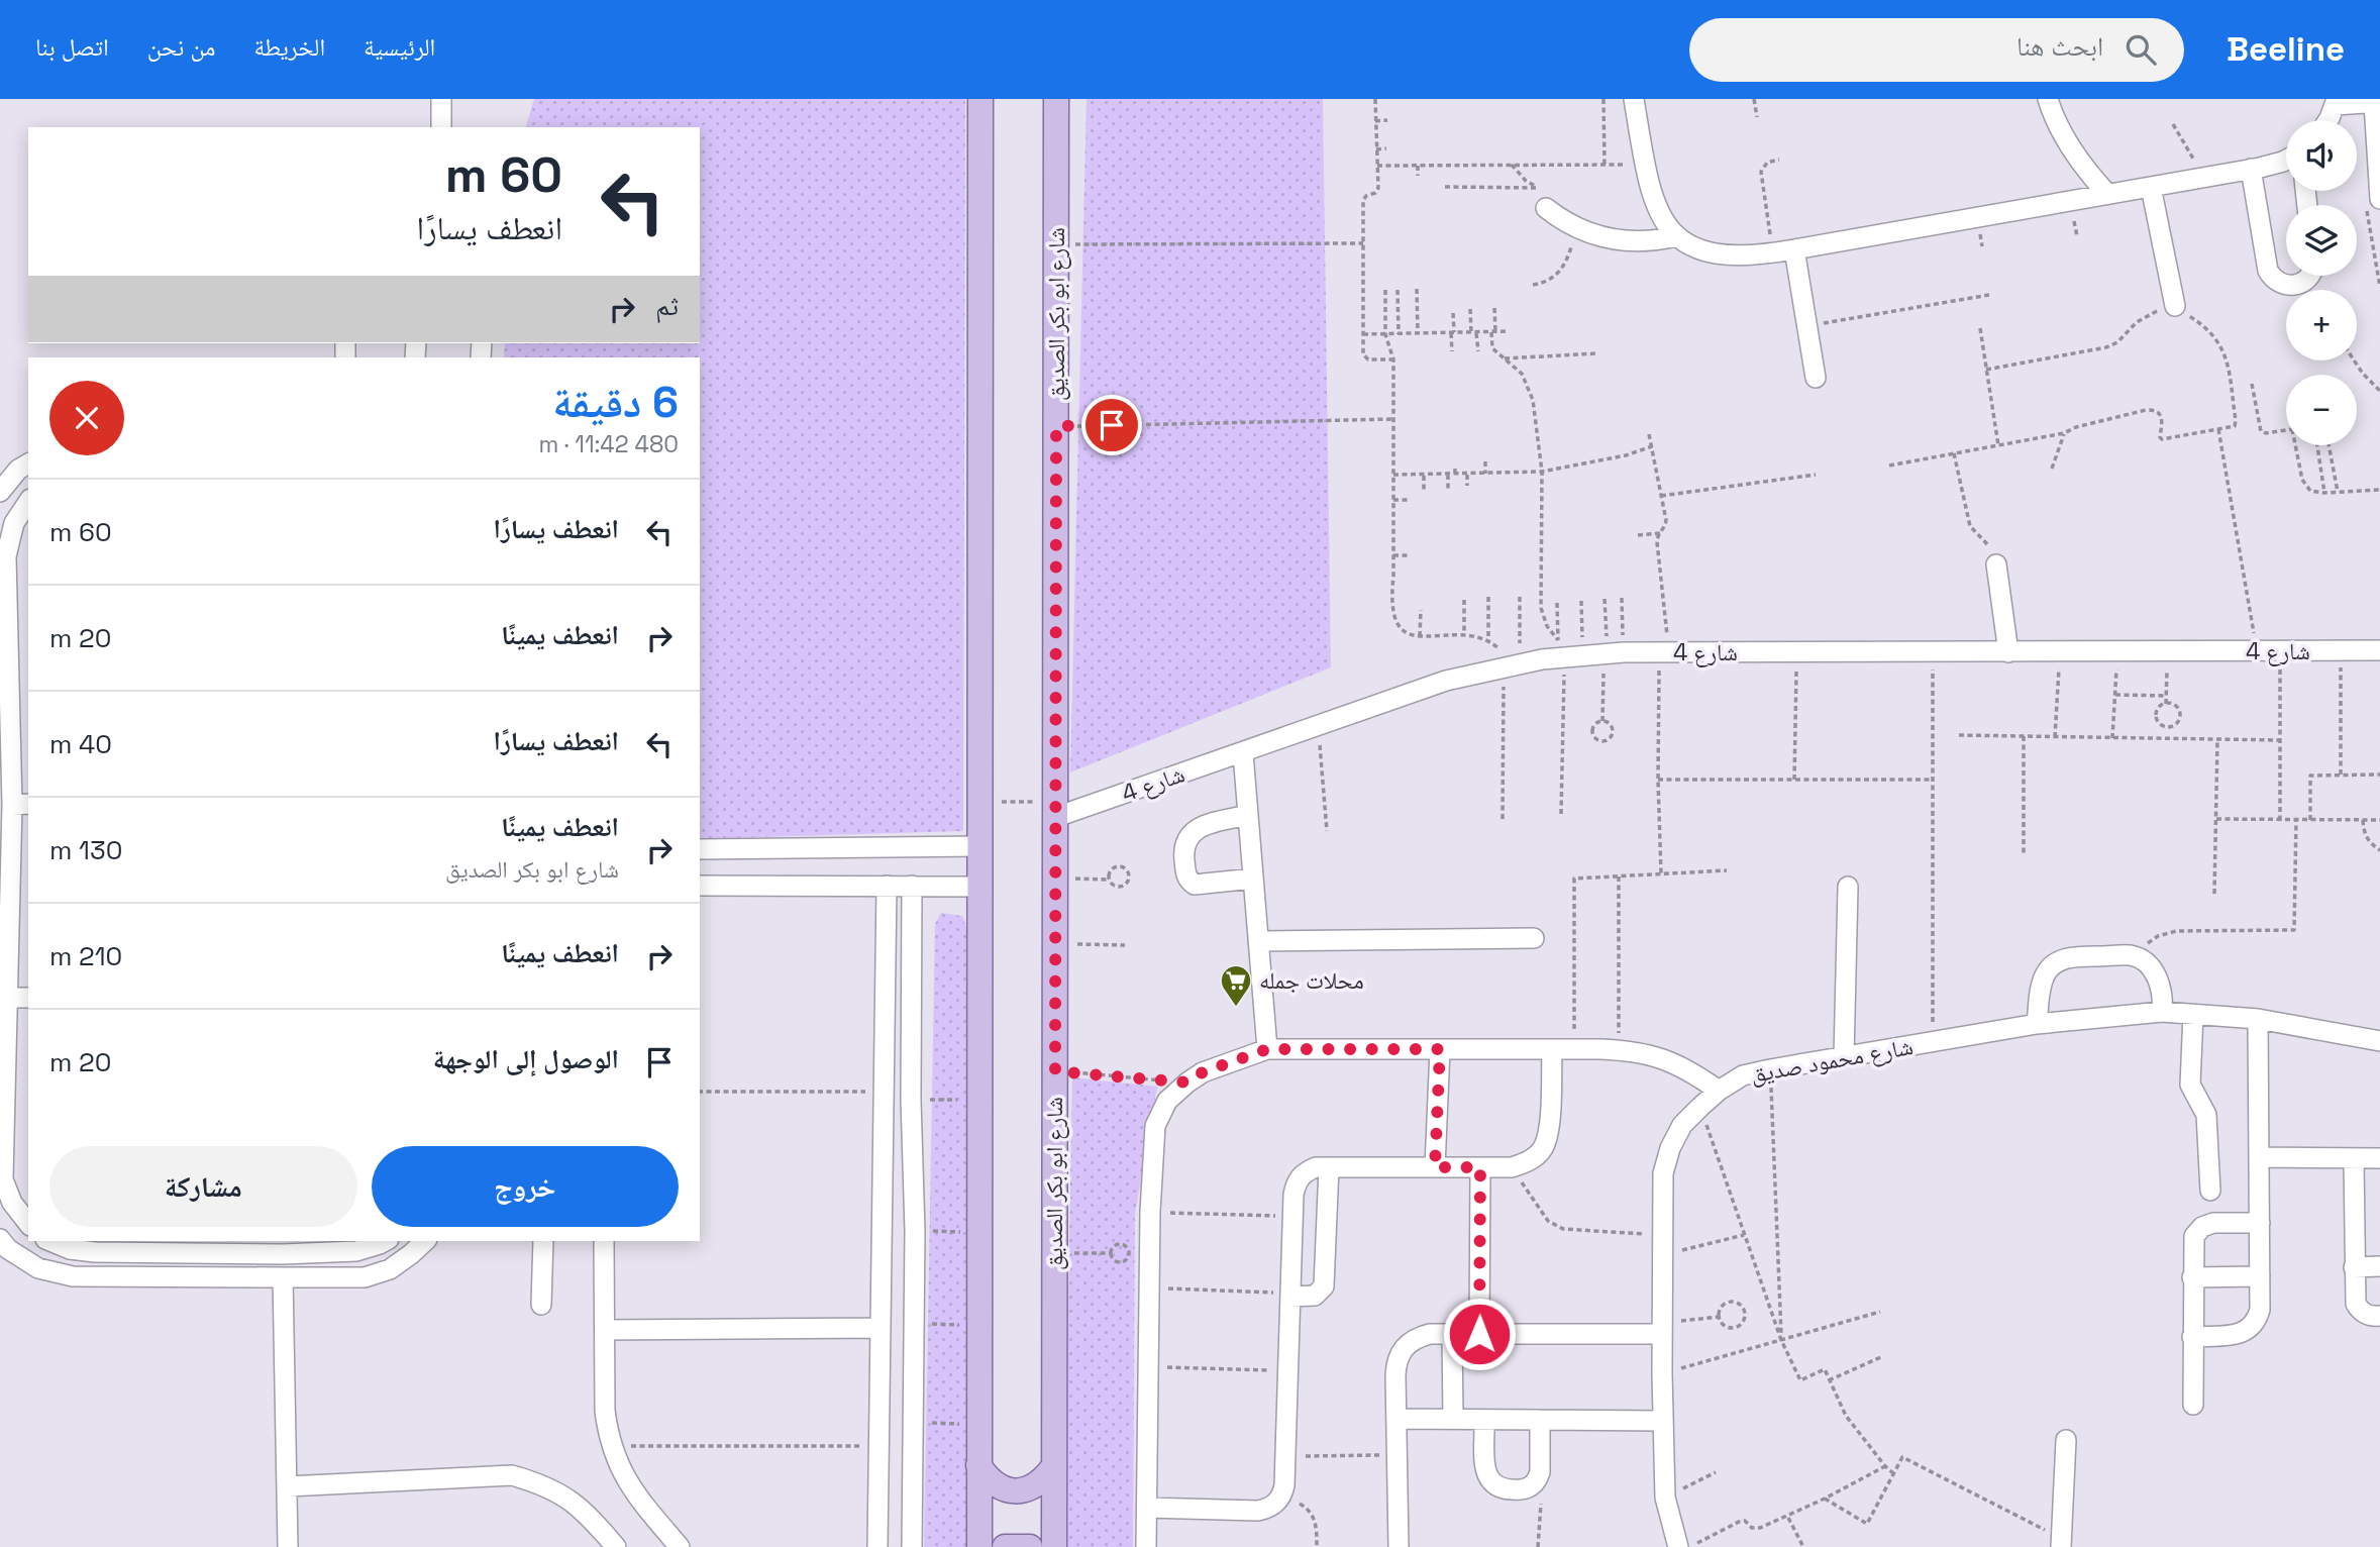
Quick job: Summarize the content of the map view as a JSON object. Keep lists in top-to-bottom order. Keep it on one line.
{"streets":{"main road":["شارع ابو بكر الصديق"],"street":["شارع 4","شارع محمود صديق"]},"crossings":[["شارع ابو بكر الصديق","شارع 4"]],"places":{"supermarket":["محلات جمله"]},"page":{"header":"Beeline","search":"ابحث هنا","nav":["الرئيسية","الخريطة","من نحن","اتصل بنا"],"map_buttons":["+","−"],"turn":["60 m","انعطف يسارًا"],"then":"ثم","heading":["6 دقيقة","480 m · 11:42"],"list":[{"name":"انعطف يسارًا","value":"60 m"},{"name":"انعطف يمينًا","value":"20 m"},{"name":"انعطف يسارًا","value":"40 m"},{"name":"انعطف يمينًا","note":"شارع ابو بكر الصديق","value":"130 m"},{"name":"انعطف يمينًا","value":"210 m"},{"name":"الوصول إلى الوجهة","value":"20 m"}],"buttons":["خروج","مشاركة"]}}
